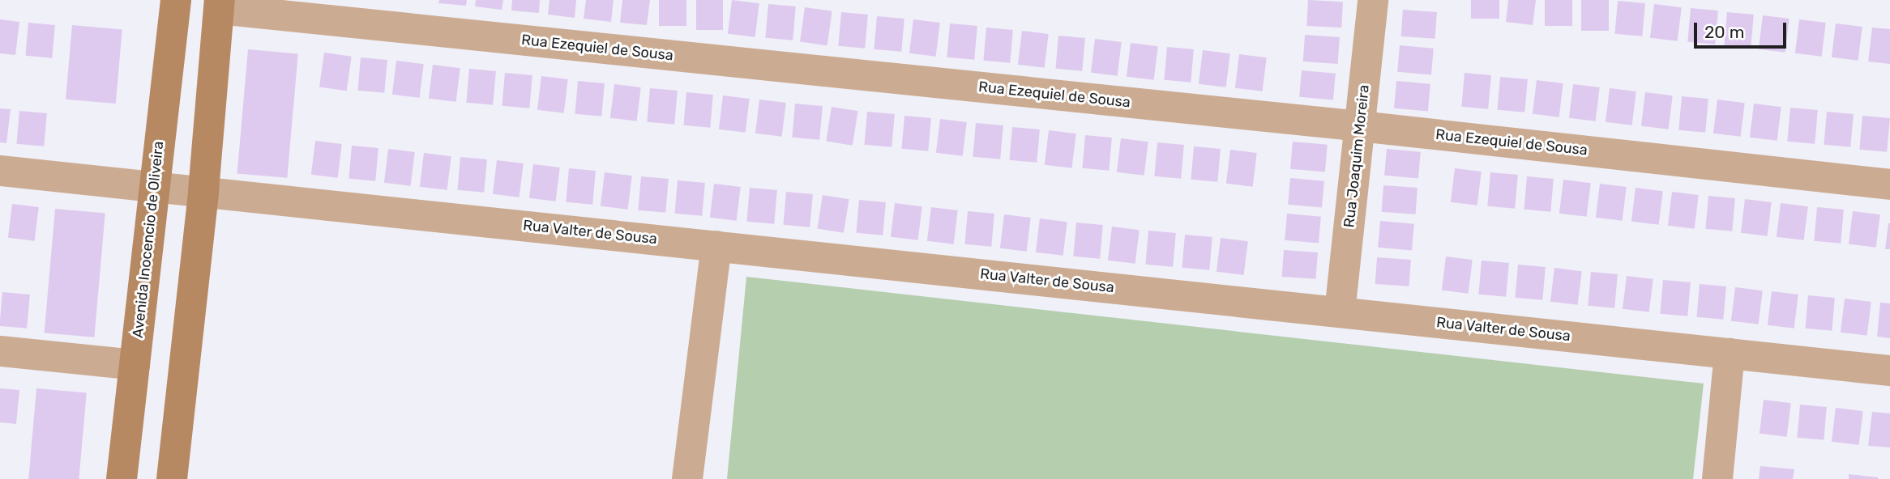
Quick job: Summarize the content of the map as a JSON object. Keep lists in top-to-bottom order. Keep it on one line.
{"streets":{"street":["Rua Ezequiel de Sousa","Rua Joaquim Moreira","Rua Valter de Sousa","Avenida Inocencio de Oliveira"]},"crossings":[["Rua Ezequiel de Sousa","Rua Joaquim Moreira"],["Rua Joaquim Moreira","Rua Valter de Sousa"],["Rua Valter de Sousa","Avenida Inocencio de Oliveira"]],"scale_bar":"20 m"}
